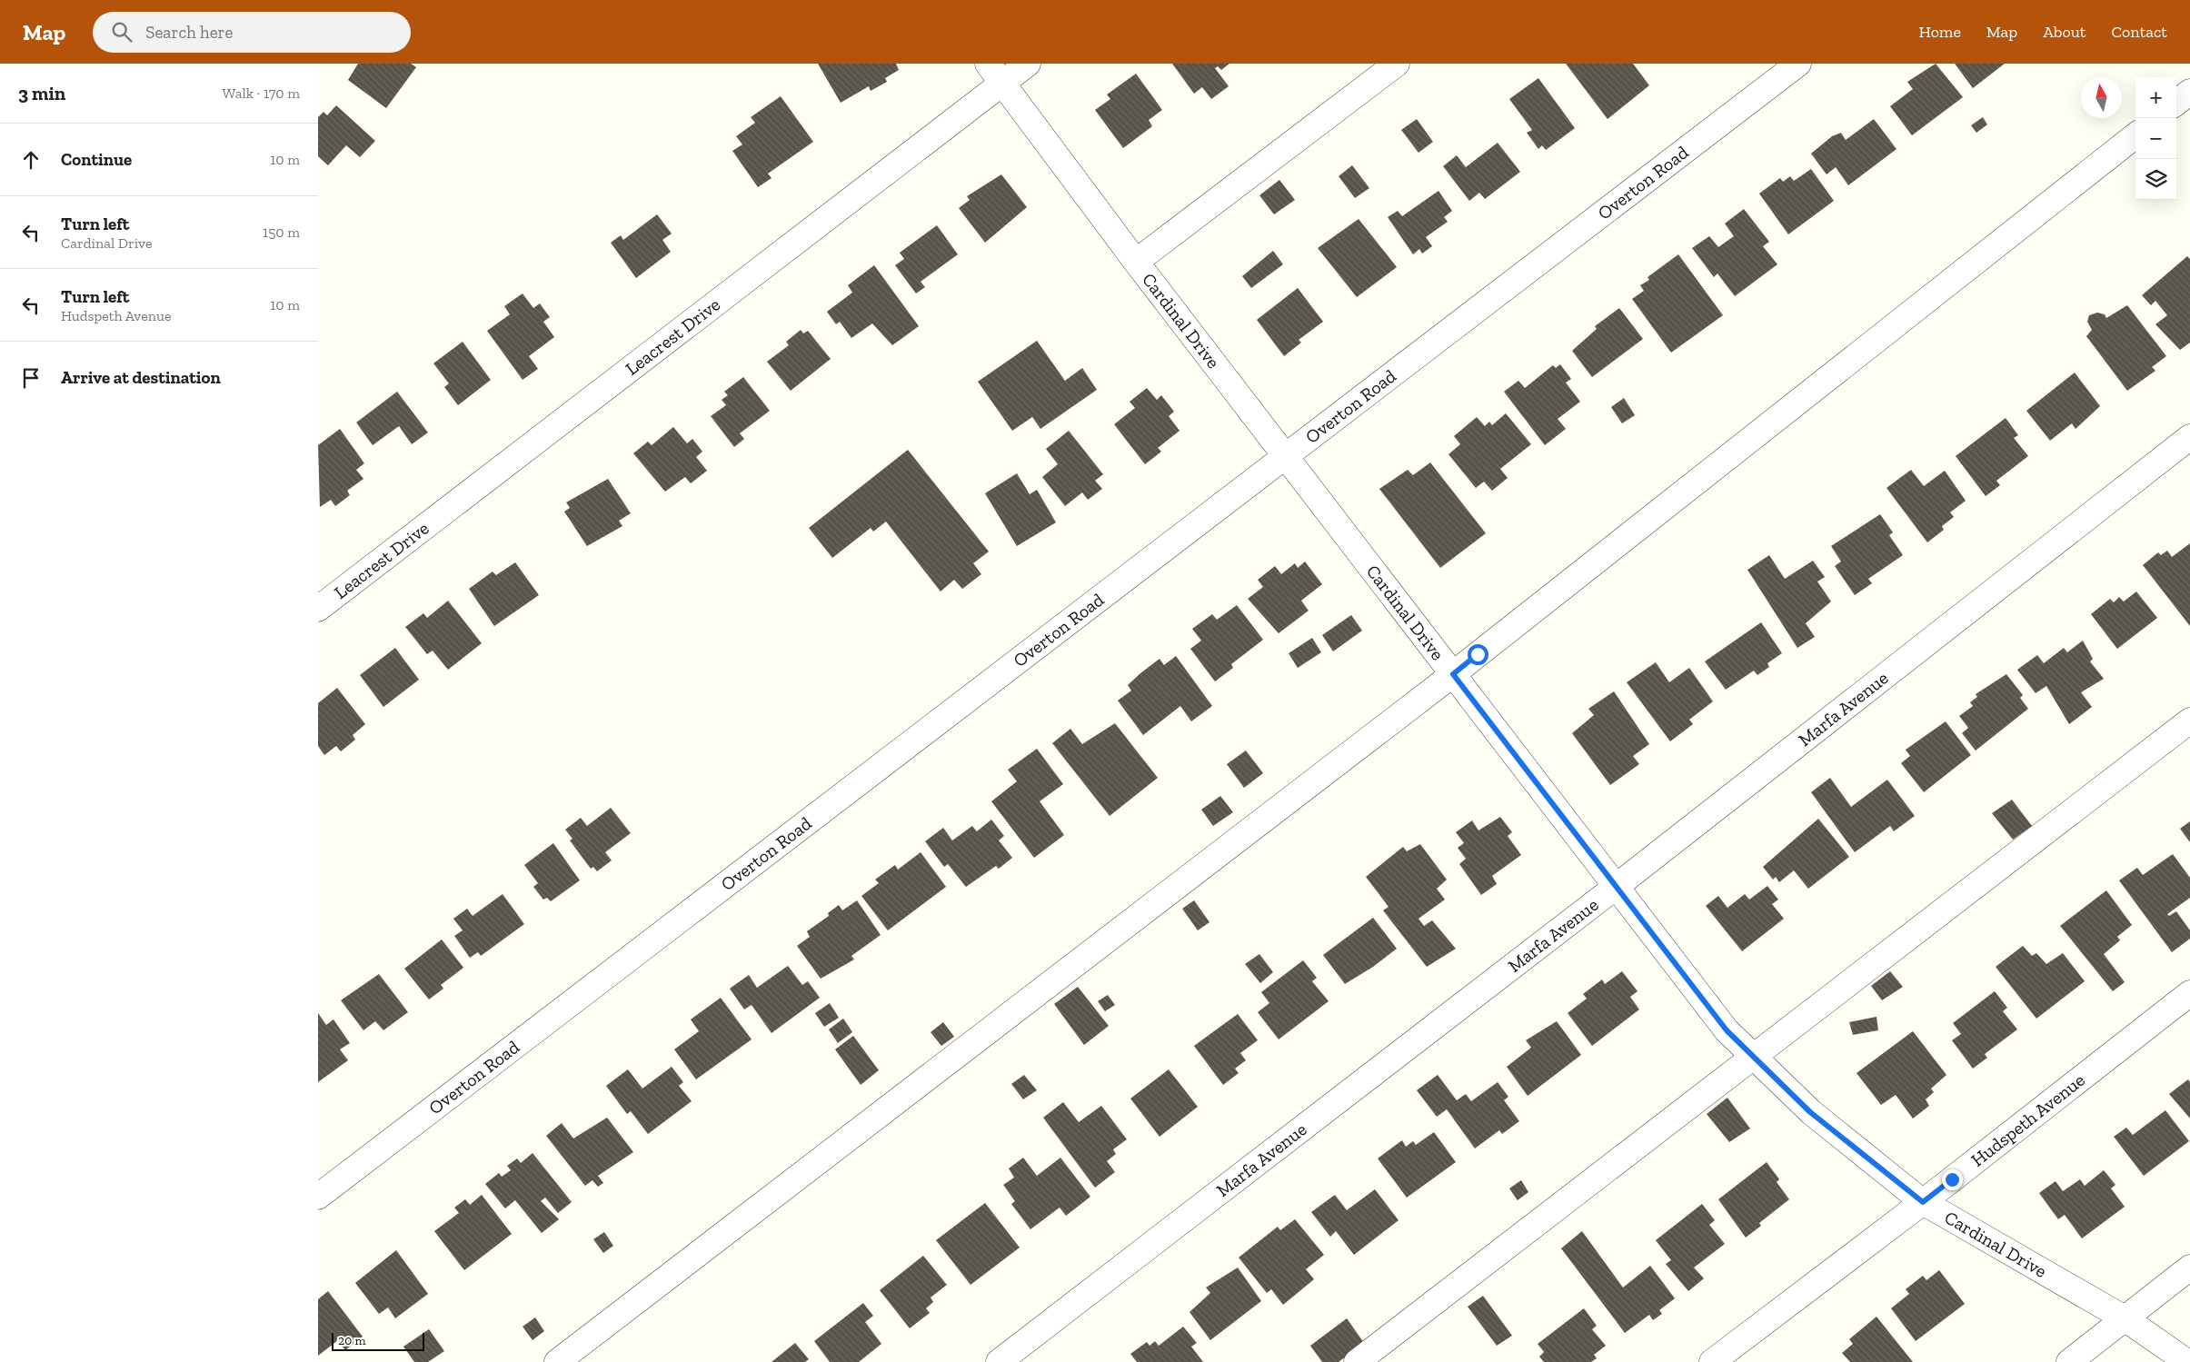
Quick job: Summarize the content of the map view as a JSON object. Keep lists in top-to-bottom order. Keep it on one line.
{"streets":{"street":["Overton Road","Cardinal Drive","Leacrest Drive","Marfa Avenue","Hudspeth Avenue"]},"crossings":[["Overton Road","Cardinal Drive"],["Cardinal Drive","Leacrest Drive"],["Cardinal Drive","Marfa Avenue"],["Cardinal Drive","Hudspeth Avenue"]],"scale_bar":"20 m","north":"top","page":{"header":"Map","search":"Search here","nav":["Home","Map","About","Contact"],"heading":["3 min","Walk · 170 m"],"map_buttons":["+","−"],"list":[["Continue","10 m"],["Turn left","Cardinal Drive","150 m"],["Turn left","Hudspeth Avenue","10 m"],"Arrive at destination"],"scale":"20 m"}}
